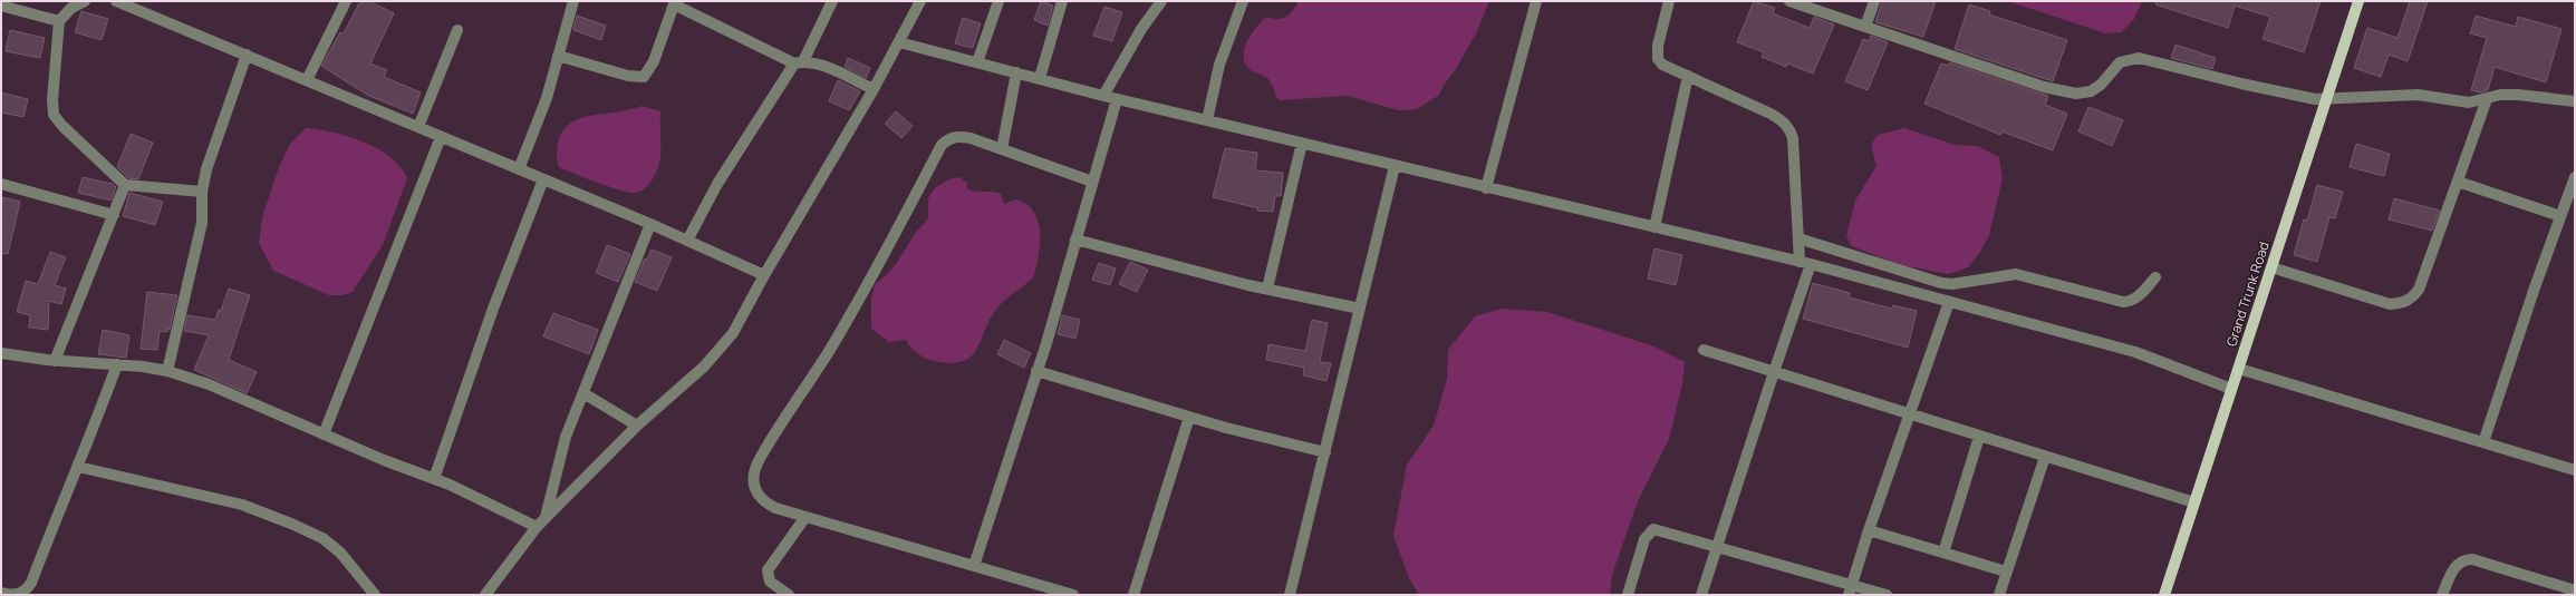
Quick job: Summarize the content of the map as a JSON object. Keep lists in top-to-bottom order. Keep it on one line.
{"streets":{"main road":["Grand Trunk Road"]}}
